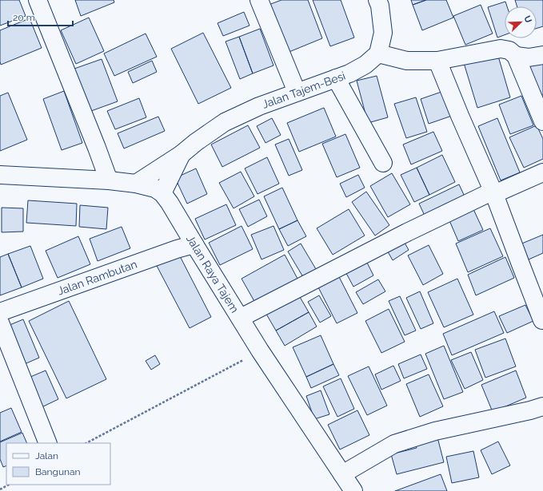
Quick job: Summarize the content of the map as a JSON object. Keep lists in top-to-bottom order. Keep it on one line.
{"streets":{"street":["Jalan Tajem-Besi","Jalan Raya Tajem","Jalan Rambutan"]},"crossings":[["Jalan Tajem-Besi","Jalan Raya Tajem"],["Jalan Raya Tajem","Jalan Rambutan"]],"legend":["Jalan","Bangunan"],"scale_bar":"20 m","north":"top right"}
